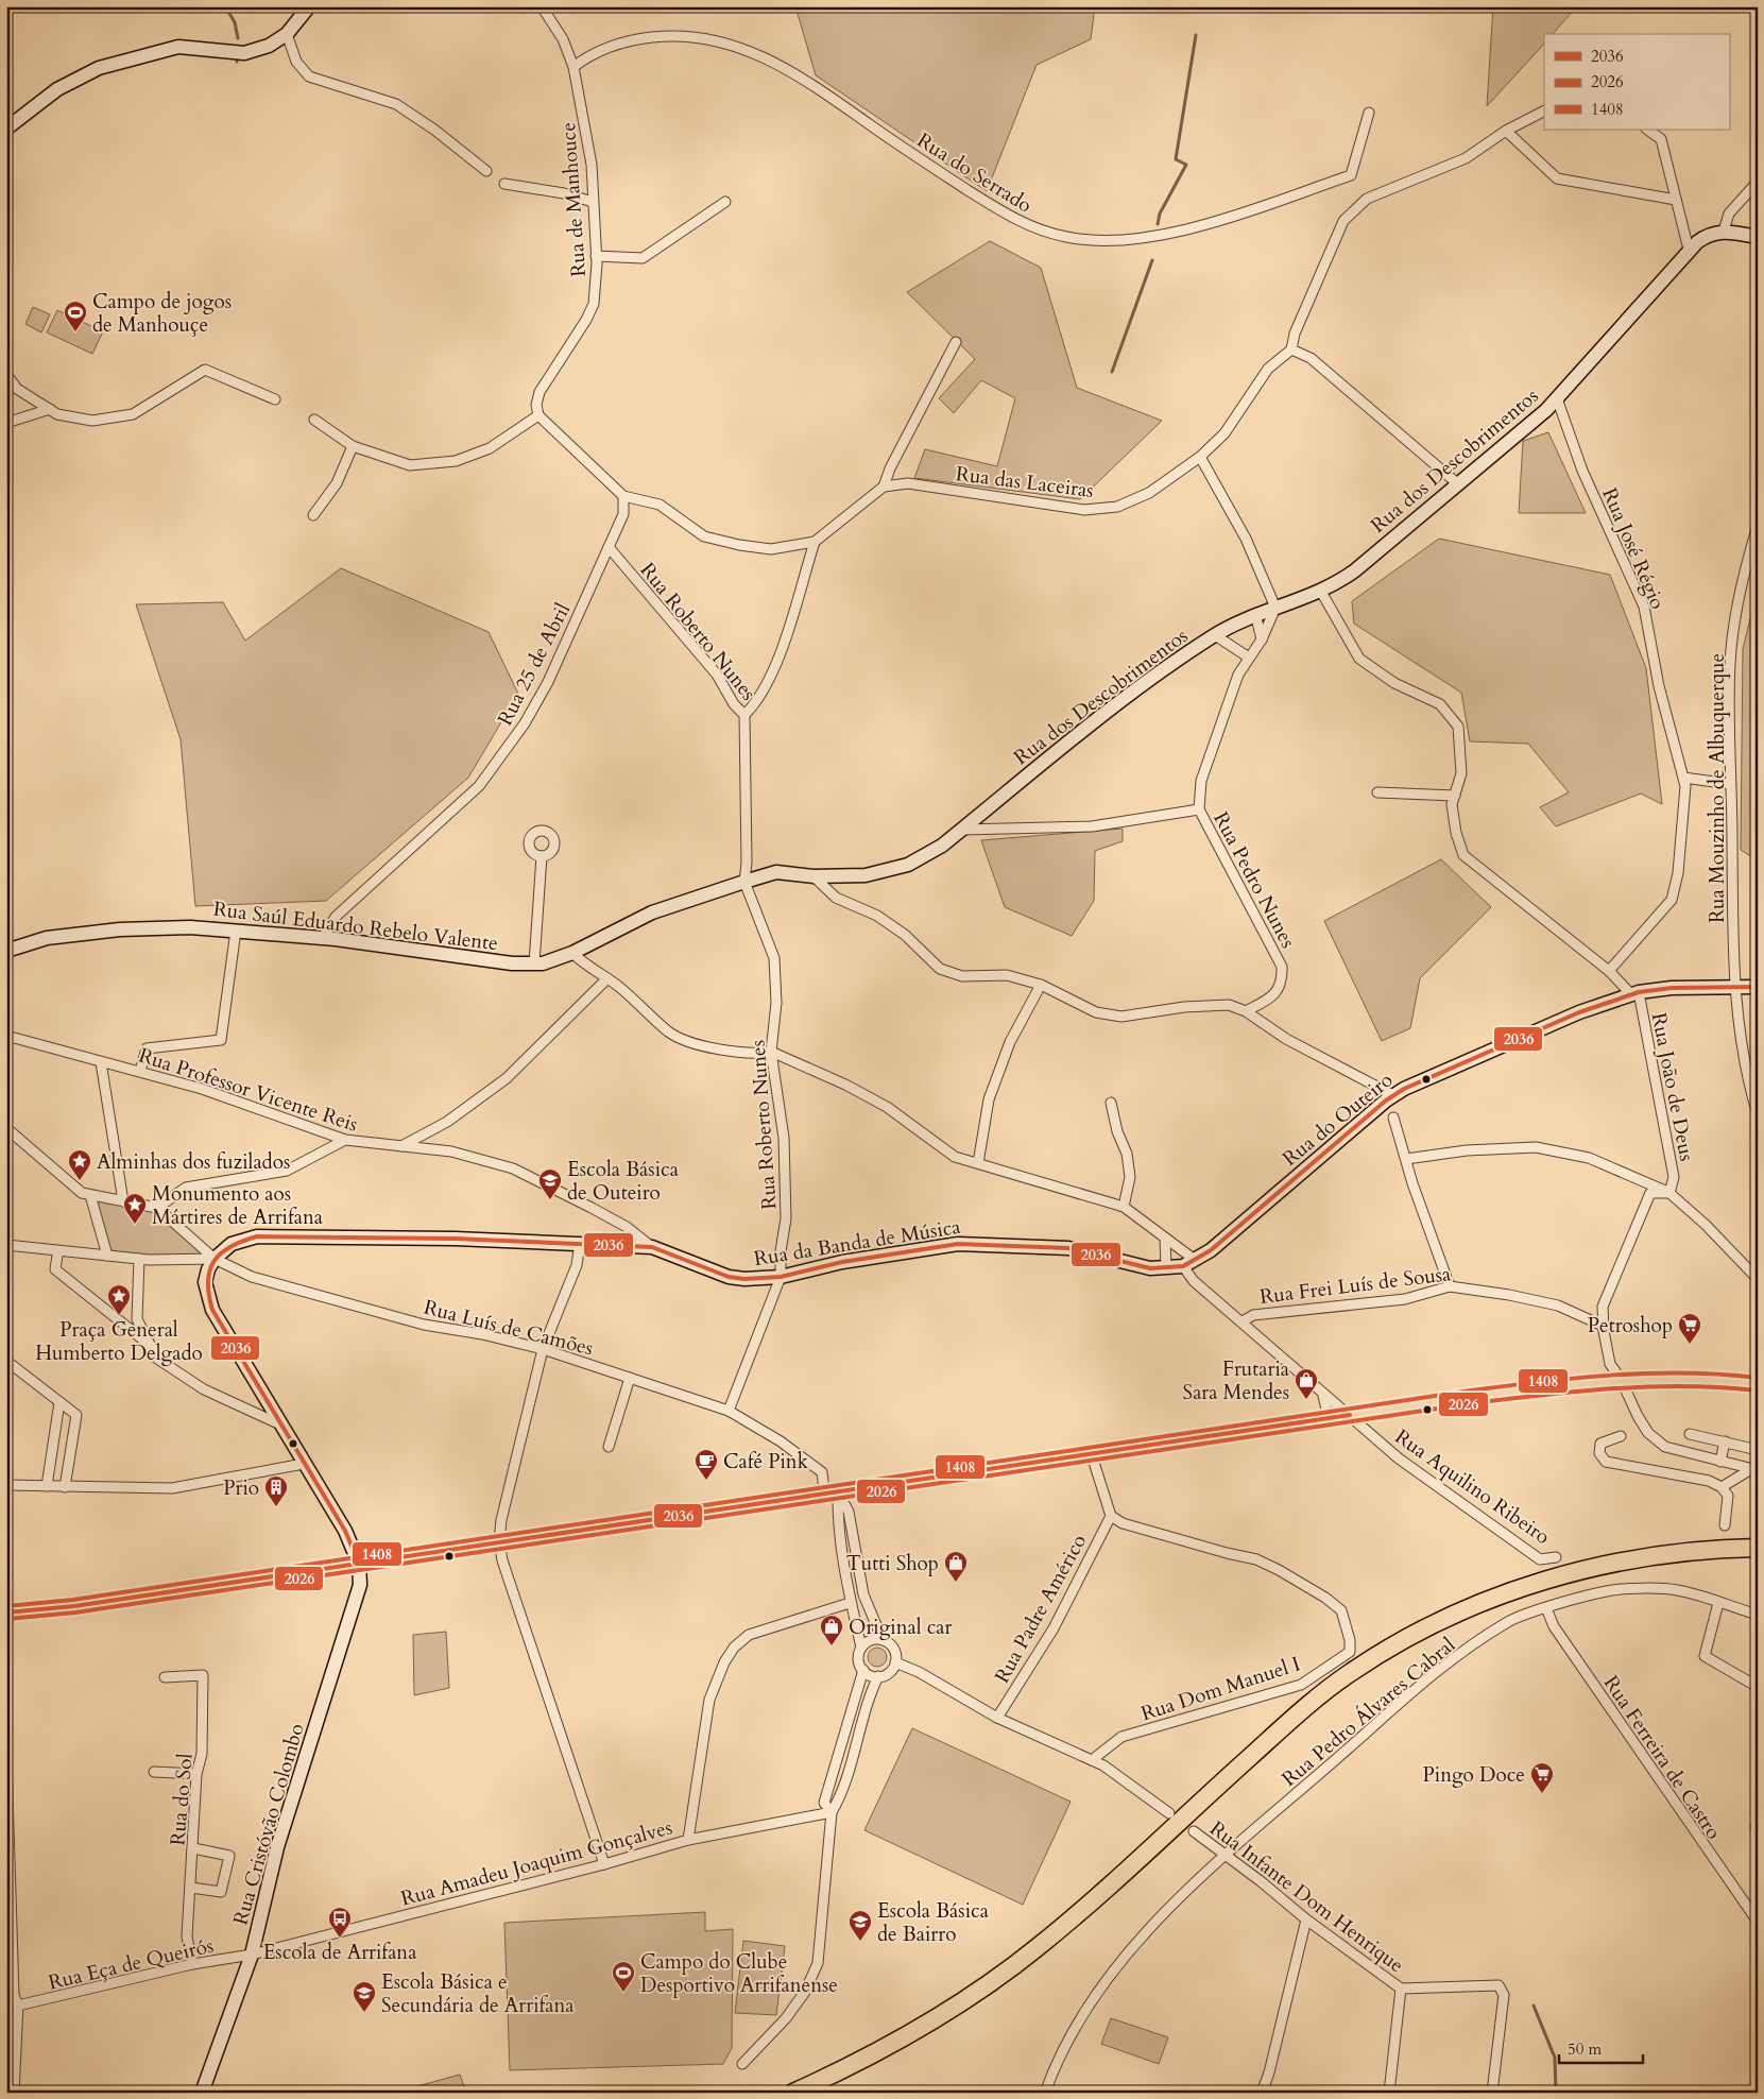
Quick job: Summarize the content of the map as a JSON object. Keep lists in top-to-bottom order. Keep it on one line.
{"streets":{"street":["Rua do Serrado","Rua de Manhouce","Rua dos Descobrimentos","Rua das Laceiras","Rua José Régio","Rua Roberto Nunes","Rua 25 de Abril","Rua Mouzinho de Albuquerque","Rua Pedro Nunes","Rua Saúl Eduardo Rebelo Valente","Rua João de Deus","Rua Professor Vicente Reis","Rua do Outeiro","Rua da Banda de Música","Rua Frei Luís de Sousa","Rua Luís de Camões","Rua Aquilino Ribeiro","Rua Padre Américo","Rua Dom Manuel I","Rua Pedro Álvares Cabral","Rua Ferreira de Castro","Rua do Sol","Rua Cristóvão Colombo","Rua Amadeu Joaquim Gonçalves","Rua Infante Dom Henrique","Rua Eça de Queirós"]},"crossings":[["Rua do Serrado","Rua de Manhouce"],["Rua dos Descobrimentos","Rua José Régio"],["Rua dos Descobrimentos","Rua Roberto Nunes"],["Rua dos Descobrimentos","Rua Pedro Nunes"],["Rua dos Descobrimentos","Rua Saúl Eduardo Rebelo Valente"],["Rua Roberto Nunes","Rua 25 de Abril"],["Rua Roberto Nunes","Rua da Banda de Música"],["Rua 25 de Abril","Rua Saúl Eduardo Rebelo Valente"],["Rua Mouzinho de Albuquerque","Rua do Outeiro"],["Rua João de Deus","Rua do Outeiro"],["Rua Professor Vicente Reis","Rua da Banda de Música"],["Rua do Outeiro","Rua da Banda de Música"],["Rua do Outeiro","Rua Aquilino Ribeiro"],["Rua da Banda de Música","Rua Luís de Camões"],["Rua da Banda de Música","Rua Aquilino Ribeiro"],["Rua Frei Luís de Sousa","Rua Aquilino Ribeiro"],["Rua Padre Américo","Rua Dom Manuel I"],["Rua Pedro Álvares Cabral","Rua Ferreira de Castro"],["Rua Pedro Álvares Cabral","Rua Infante Dom Henrique"],["Rua do Sol","Rua Eça de Queirós"],["Rua Cristóvão Colombo","Rua Amadeu Joaquim Gonçalves"],["Rua Cristóvão Colombo","Rua Eça de Queirós"],["Rua Amadeu Joaquim Gonçalves","Rua Eça de Queirós"]],"places":{"sports":["Campo de jogos de Manhouçe","Campo do Clube Desportivo Arrifanense"],"place":["Alminhas dos fuzilados","Monumento aos Mártires de Arrifana","Praça General Humberto Delgado"],"school or university":["Escola Básica de Outeiro","Escola Básica de Bairro","Escola Básica e Secundária de Arrifana"],"supermarket":["Petroshop","Pingo Doce"],"shop":["Frutaria Sara Mendes","Tutti Shop","Original car"],"cafe":["Café Pink"],"building":["Prio"],"bus stop":["Escola de Arrifana"]},"lines":["transit line 2036","transit line 1408","transit line 2026"],"legend":["2036","2026","1408"],"scale_bar":"50 m"}
